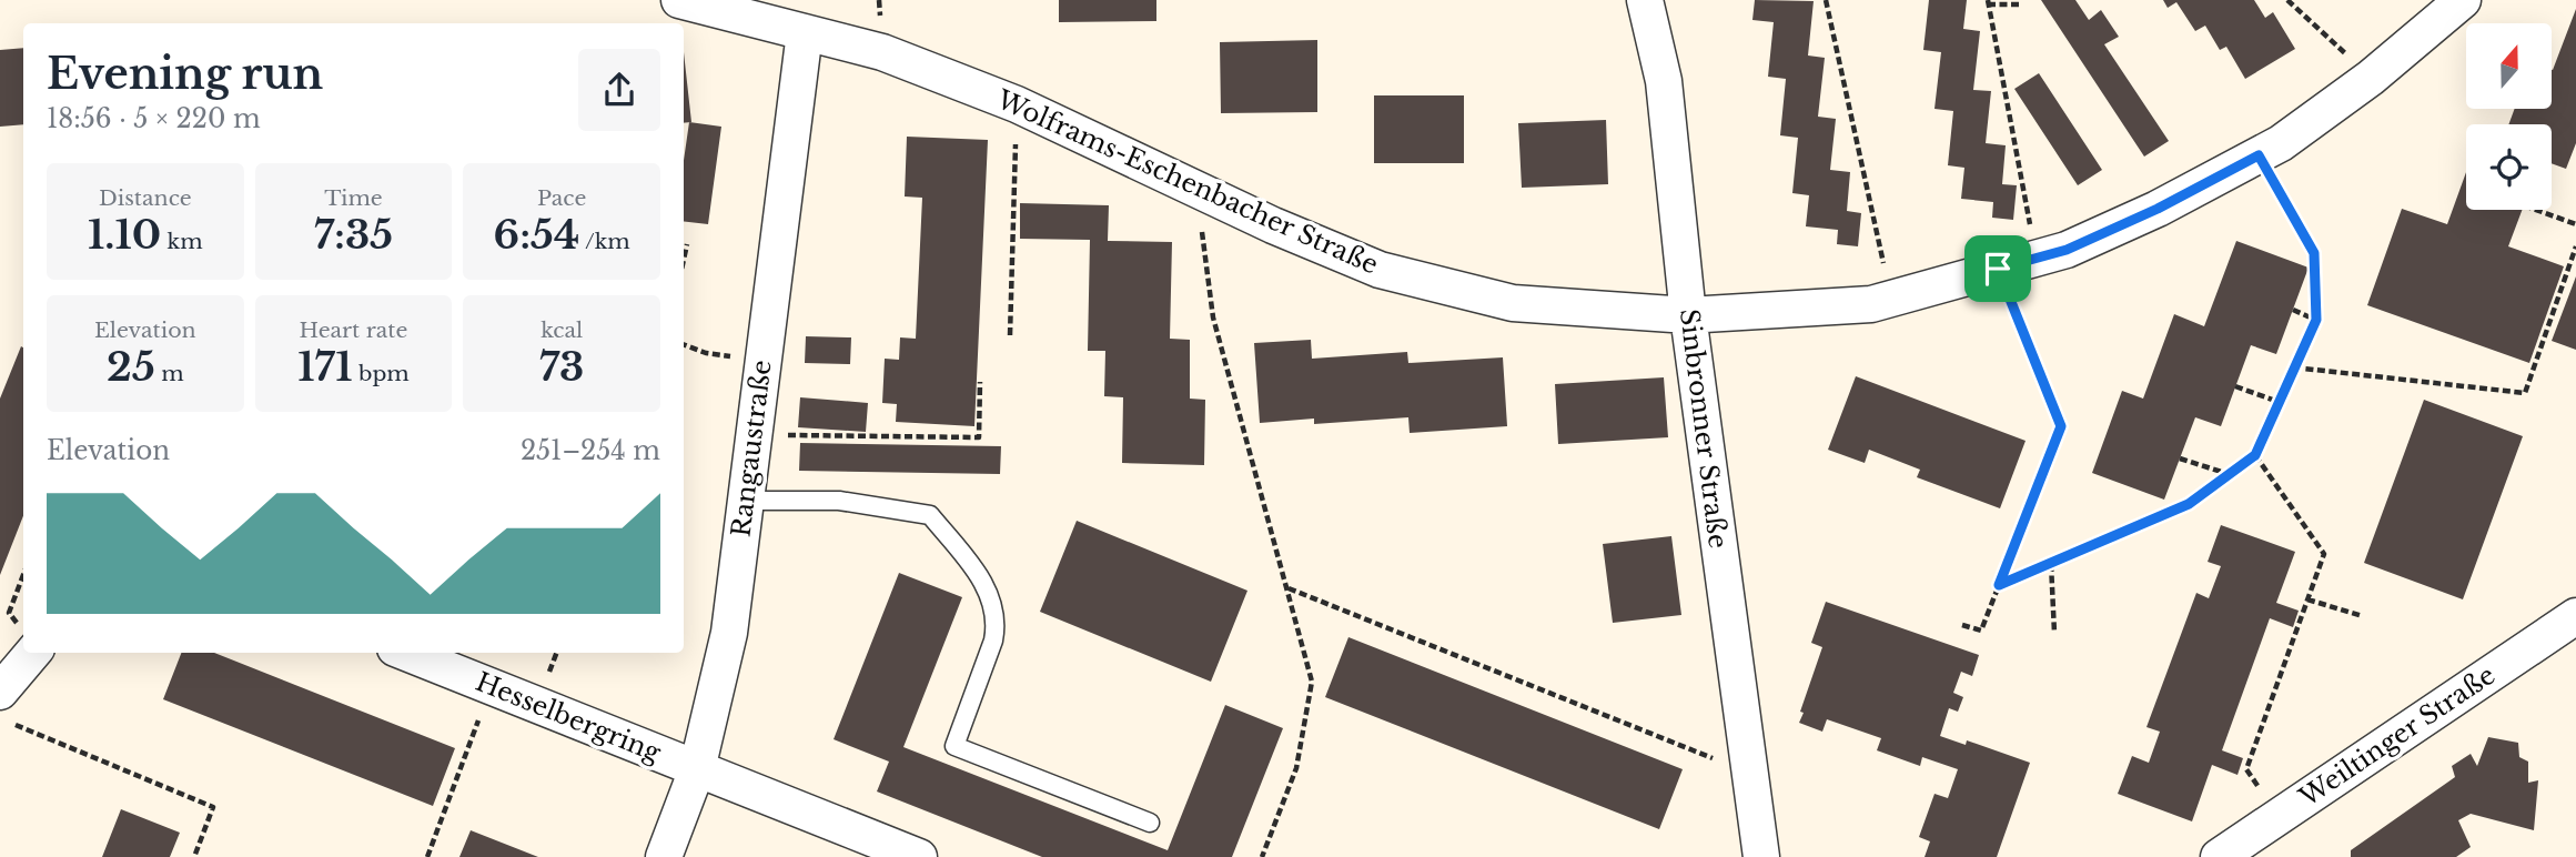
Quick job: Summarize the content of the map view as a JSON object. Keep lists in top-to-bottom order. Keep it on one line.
{"streets":{"street":["Wolframs-Eschenbacher Straße","Sinbronner Straße","Rangaustraße","Hesselbergring","Weiltinger Straße"]},"crossings":[["Wolframs-Eschenbacher Straße","Sinbronner Straße"],["Wolframs-Eschenbacher Straße","Rangaustraße"],["Rangaustraße","Hesselbergring"]],"north":"top","page":{"heading":["Evening run","18:56 · 5 × 220 m"],"stats":[["Distance","1.10 km"],["Time","7:35"],["Pace","6:54 /km"],["Elevation","25 m"],["Heart rate","171 bpm"],["kcal","73"]],"chart":["Elevation","251–254 m"]}}
